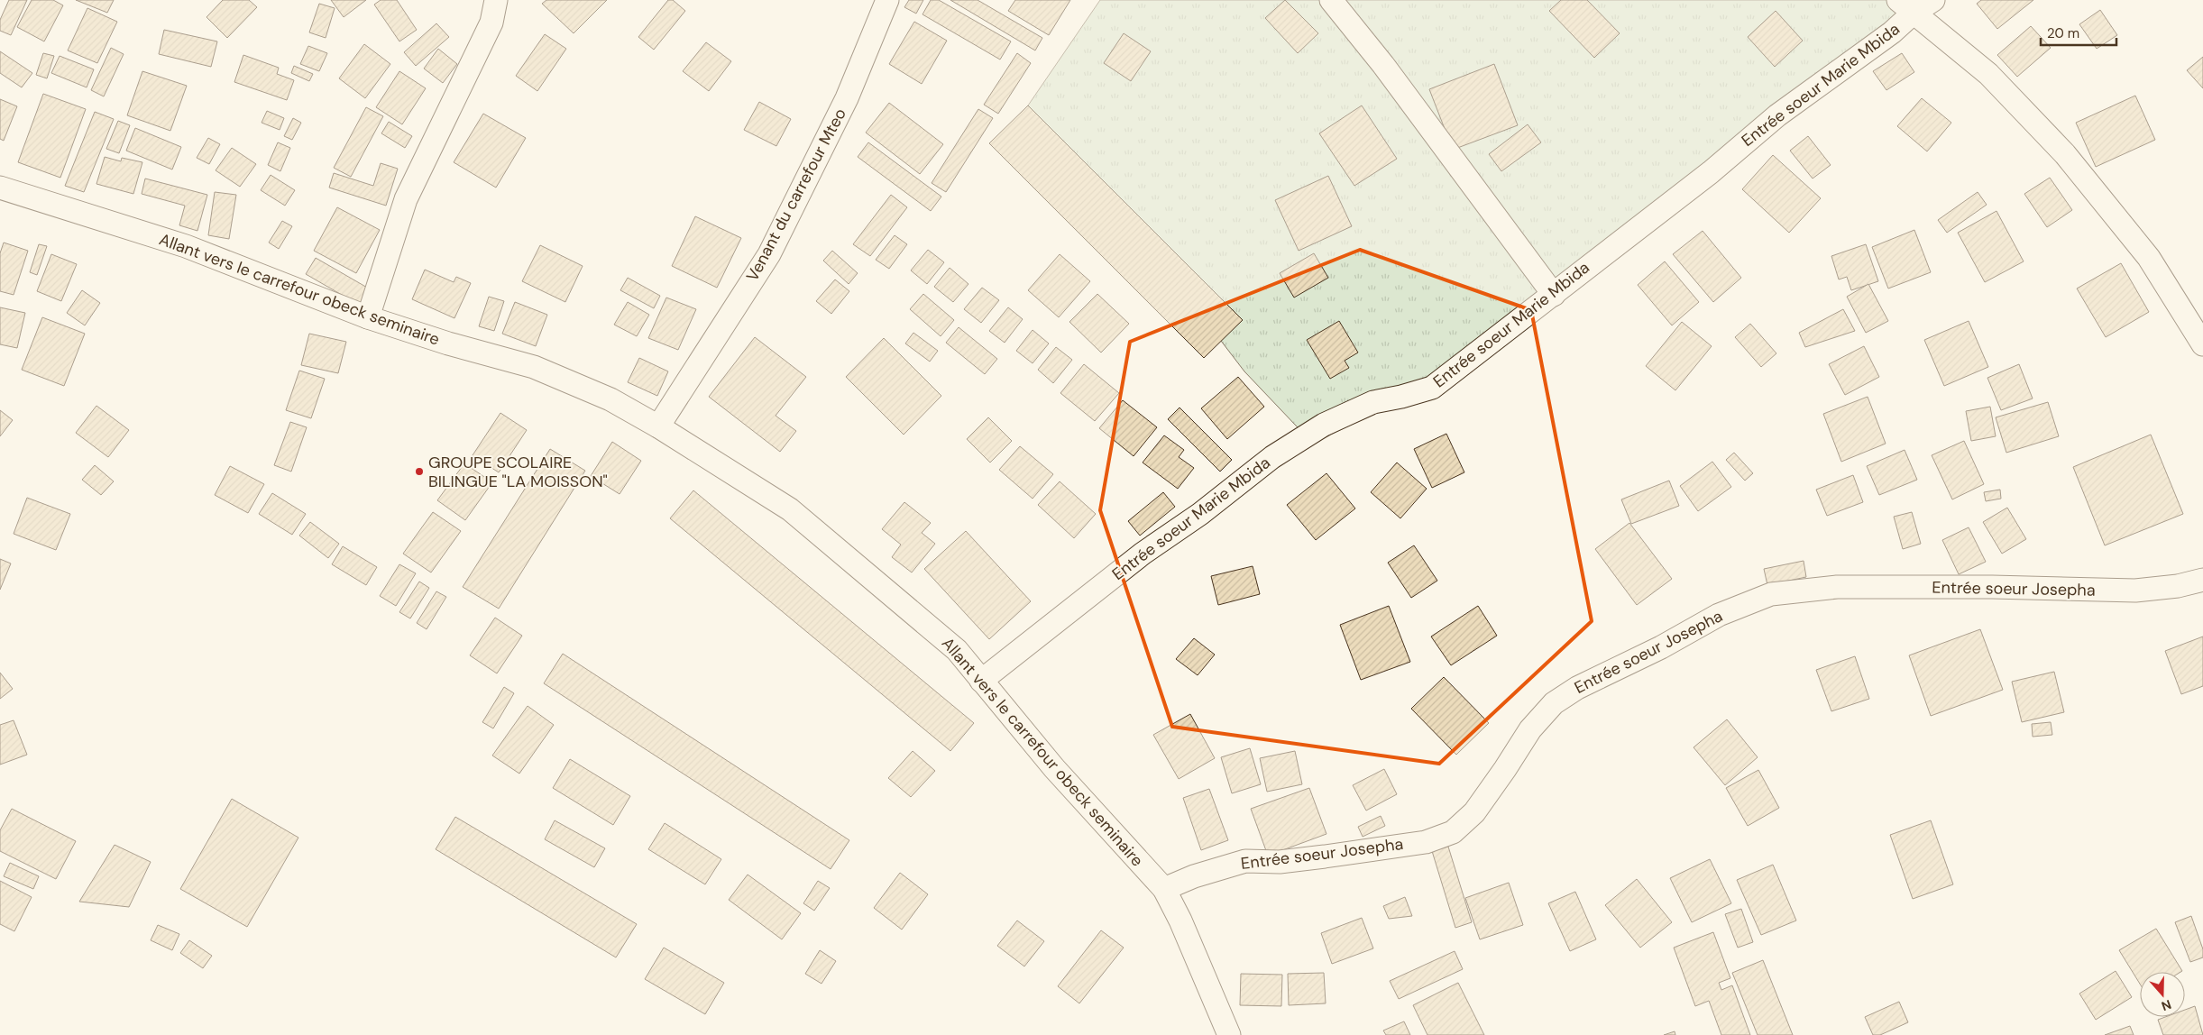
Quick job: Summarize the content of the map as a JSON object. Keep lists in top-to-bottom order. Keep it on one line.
{"streets":{"street":["Entrée soeur Marie Mbida","Venant du carrefour Mteo","Allant vers le carrefour obeck seminaire","Entrée soeur Josepha"]},"crossings":[["Entrée soeur Marie Mbida","Allant vers le carrefour obeck seminaire"],["Venant du carrefour Mteo","Allant vers le carrefour obeck seminaire"],["Allant vers le carrefour obeck seminaire","Entrée soeur Josepha"]],"places":["GROUPE SCOLAIRE BILINGUE \"LA MOISSON\""],"scale_bar":"20 m","north":"bottom"}
